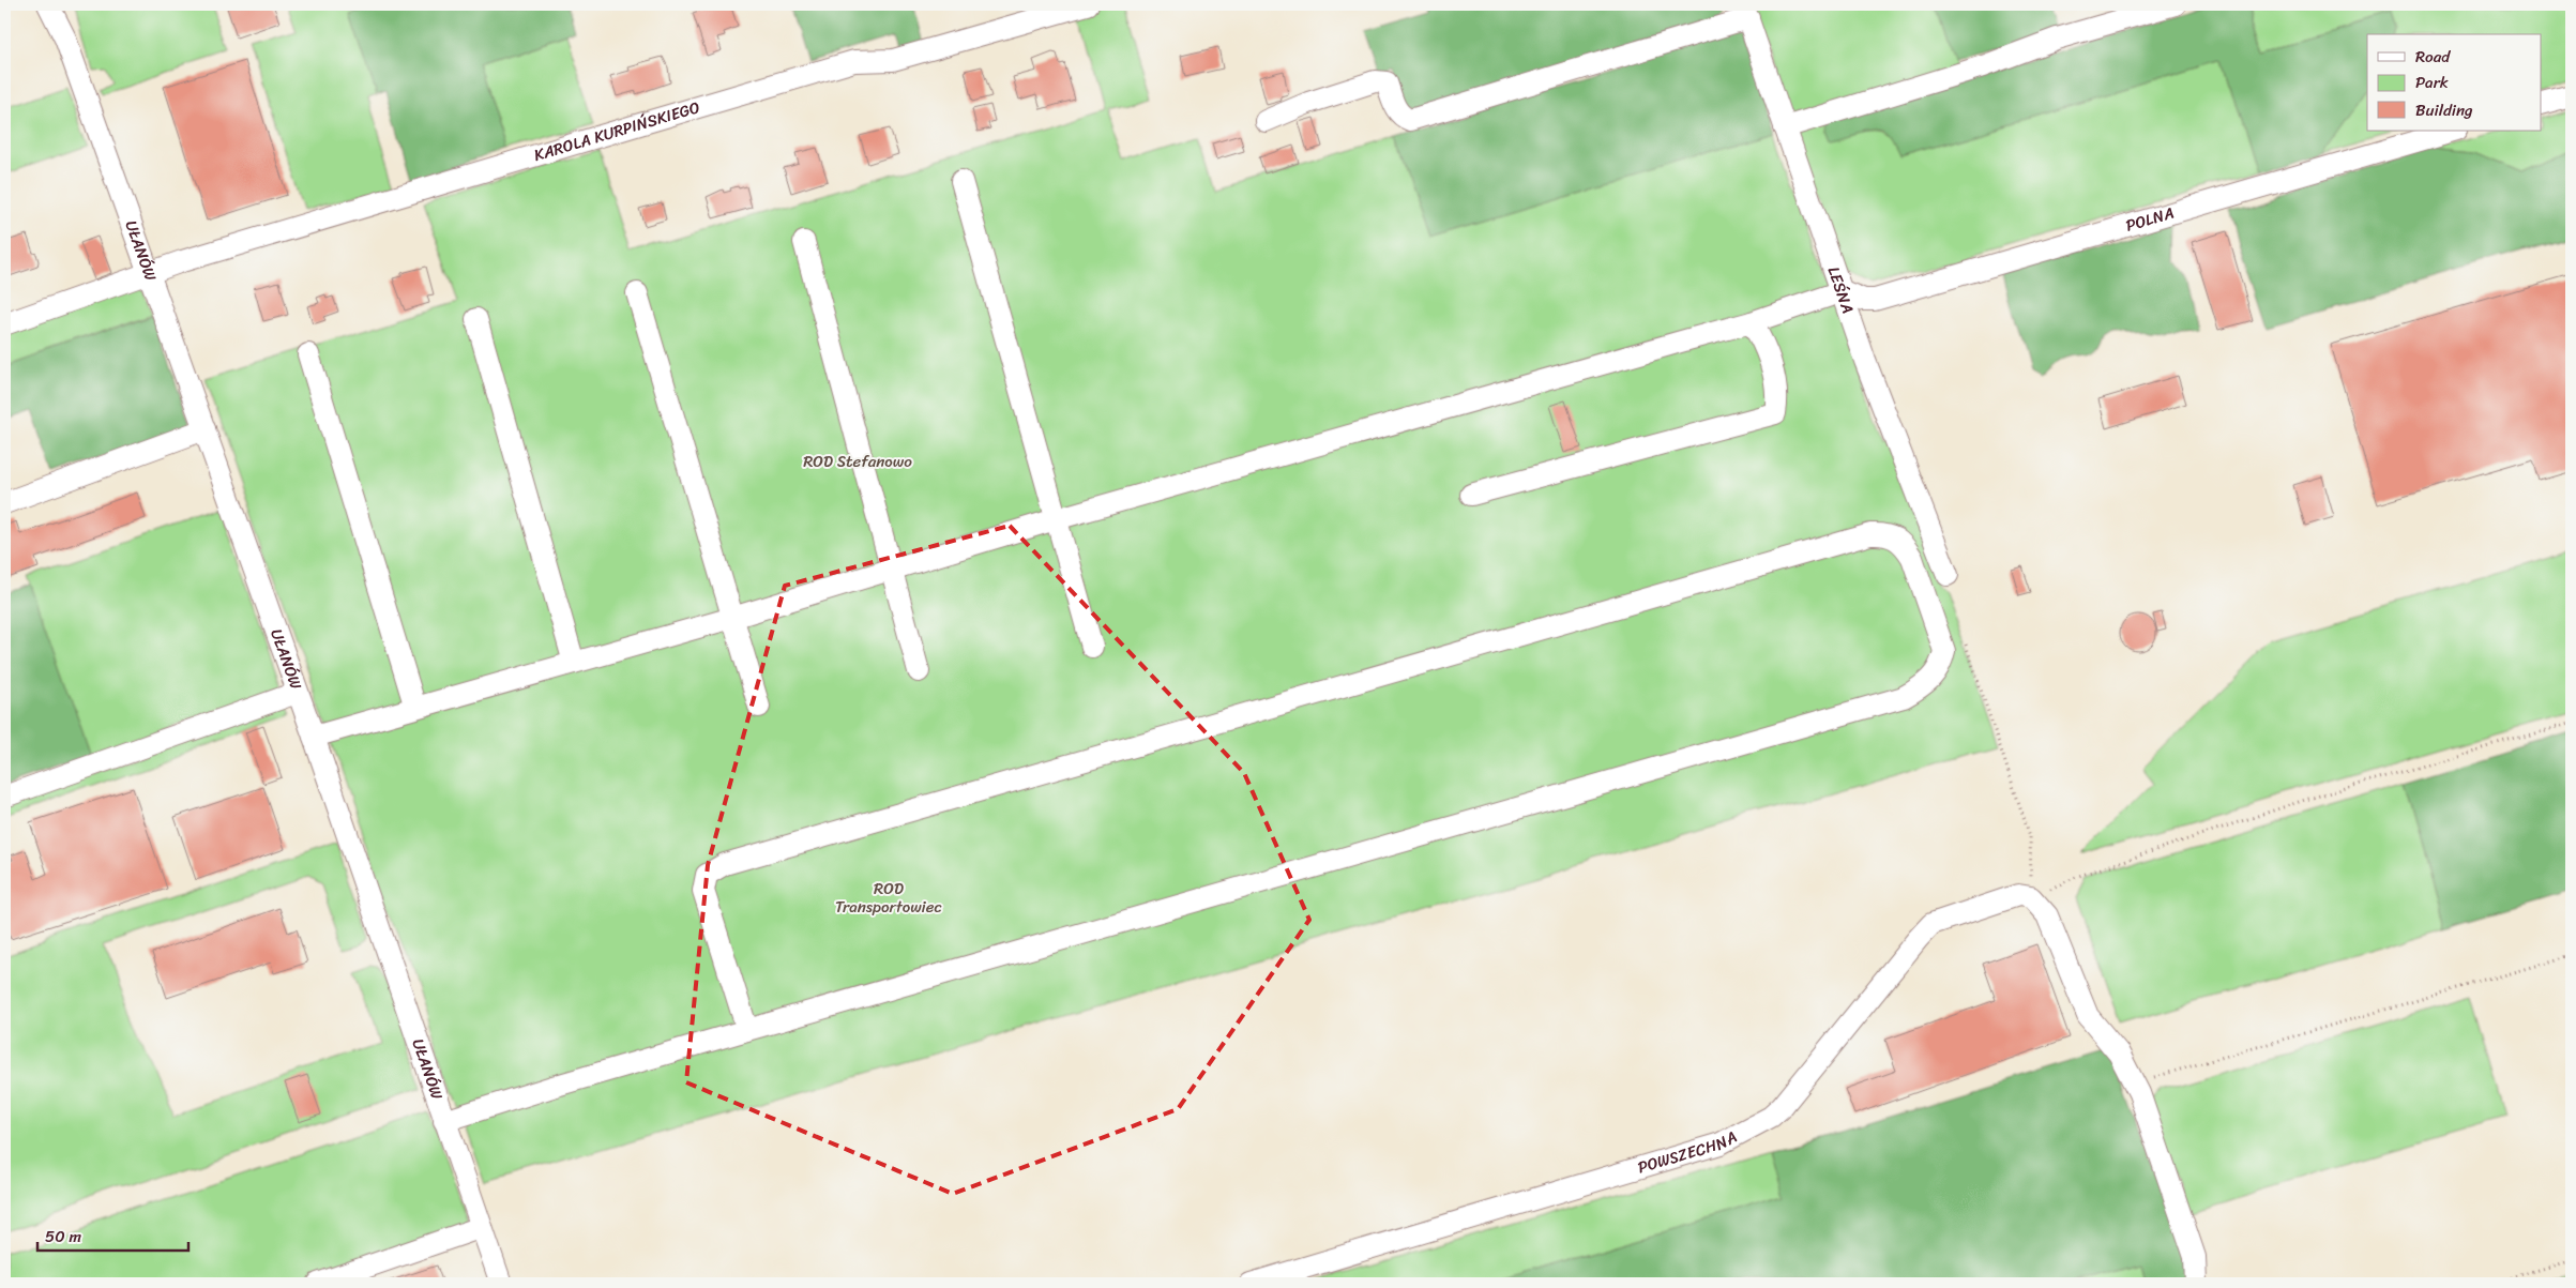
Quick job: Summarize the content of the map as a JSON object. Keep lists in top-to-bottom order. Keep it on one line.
{"streets":{"street":["KAROLA KURPIŃSKIEGO","POLNA","UŁANÓW","LEŚNA","POWSZECHNA"]},"crossings":[["KAROLA KURPIŃSKIEGO","UŁANÓW"],["POLNA","LEŚNA"]],"parks":["ROD Stefanowo","ROD Transportowiec"],"legend":["Road","Park","Building"],"scale_bar":"50 m"}
